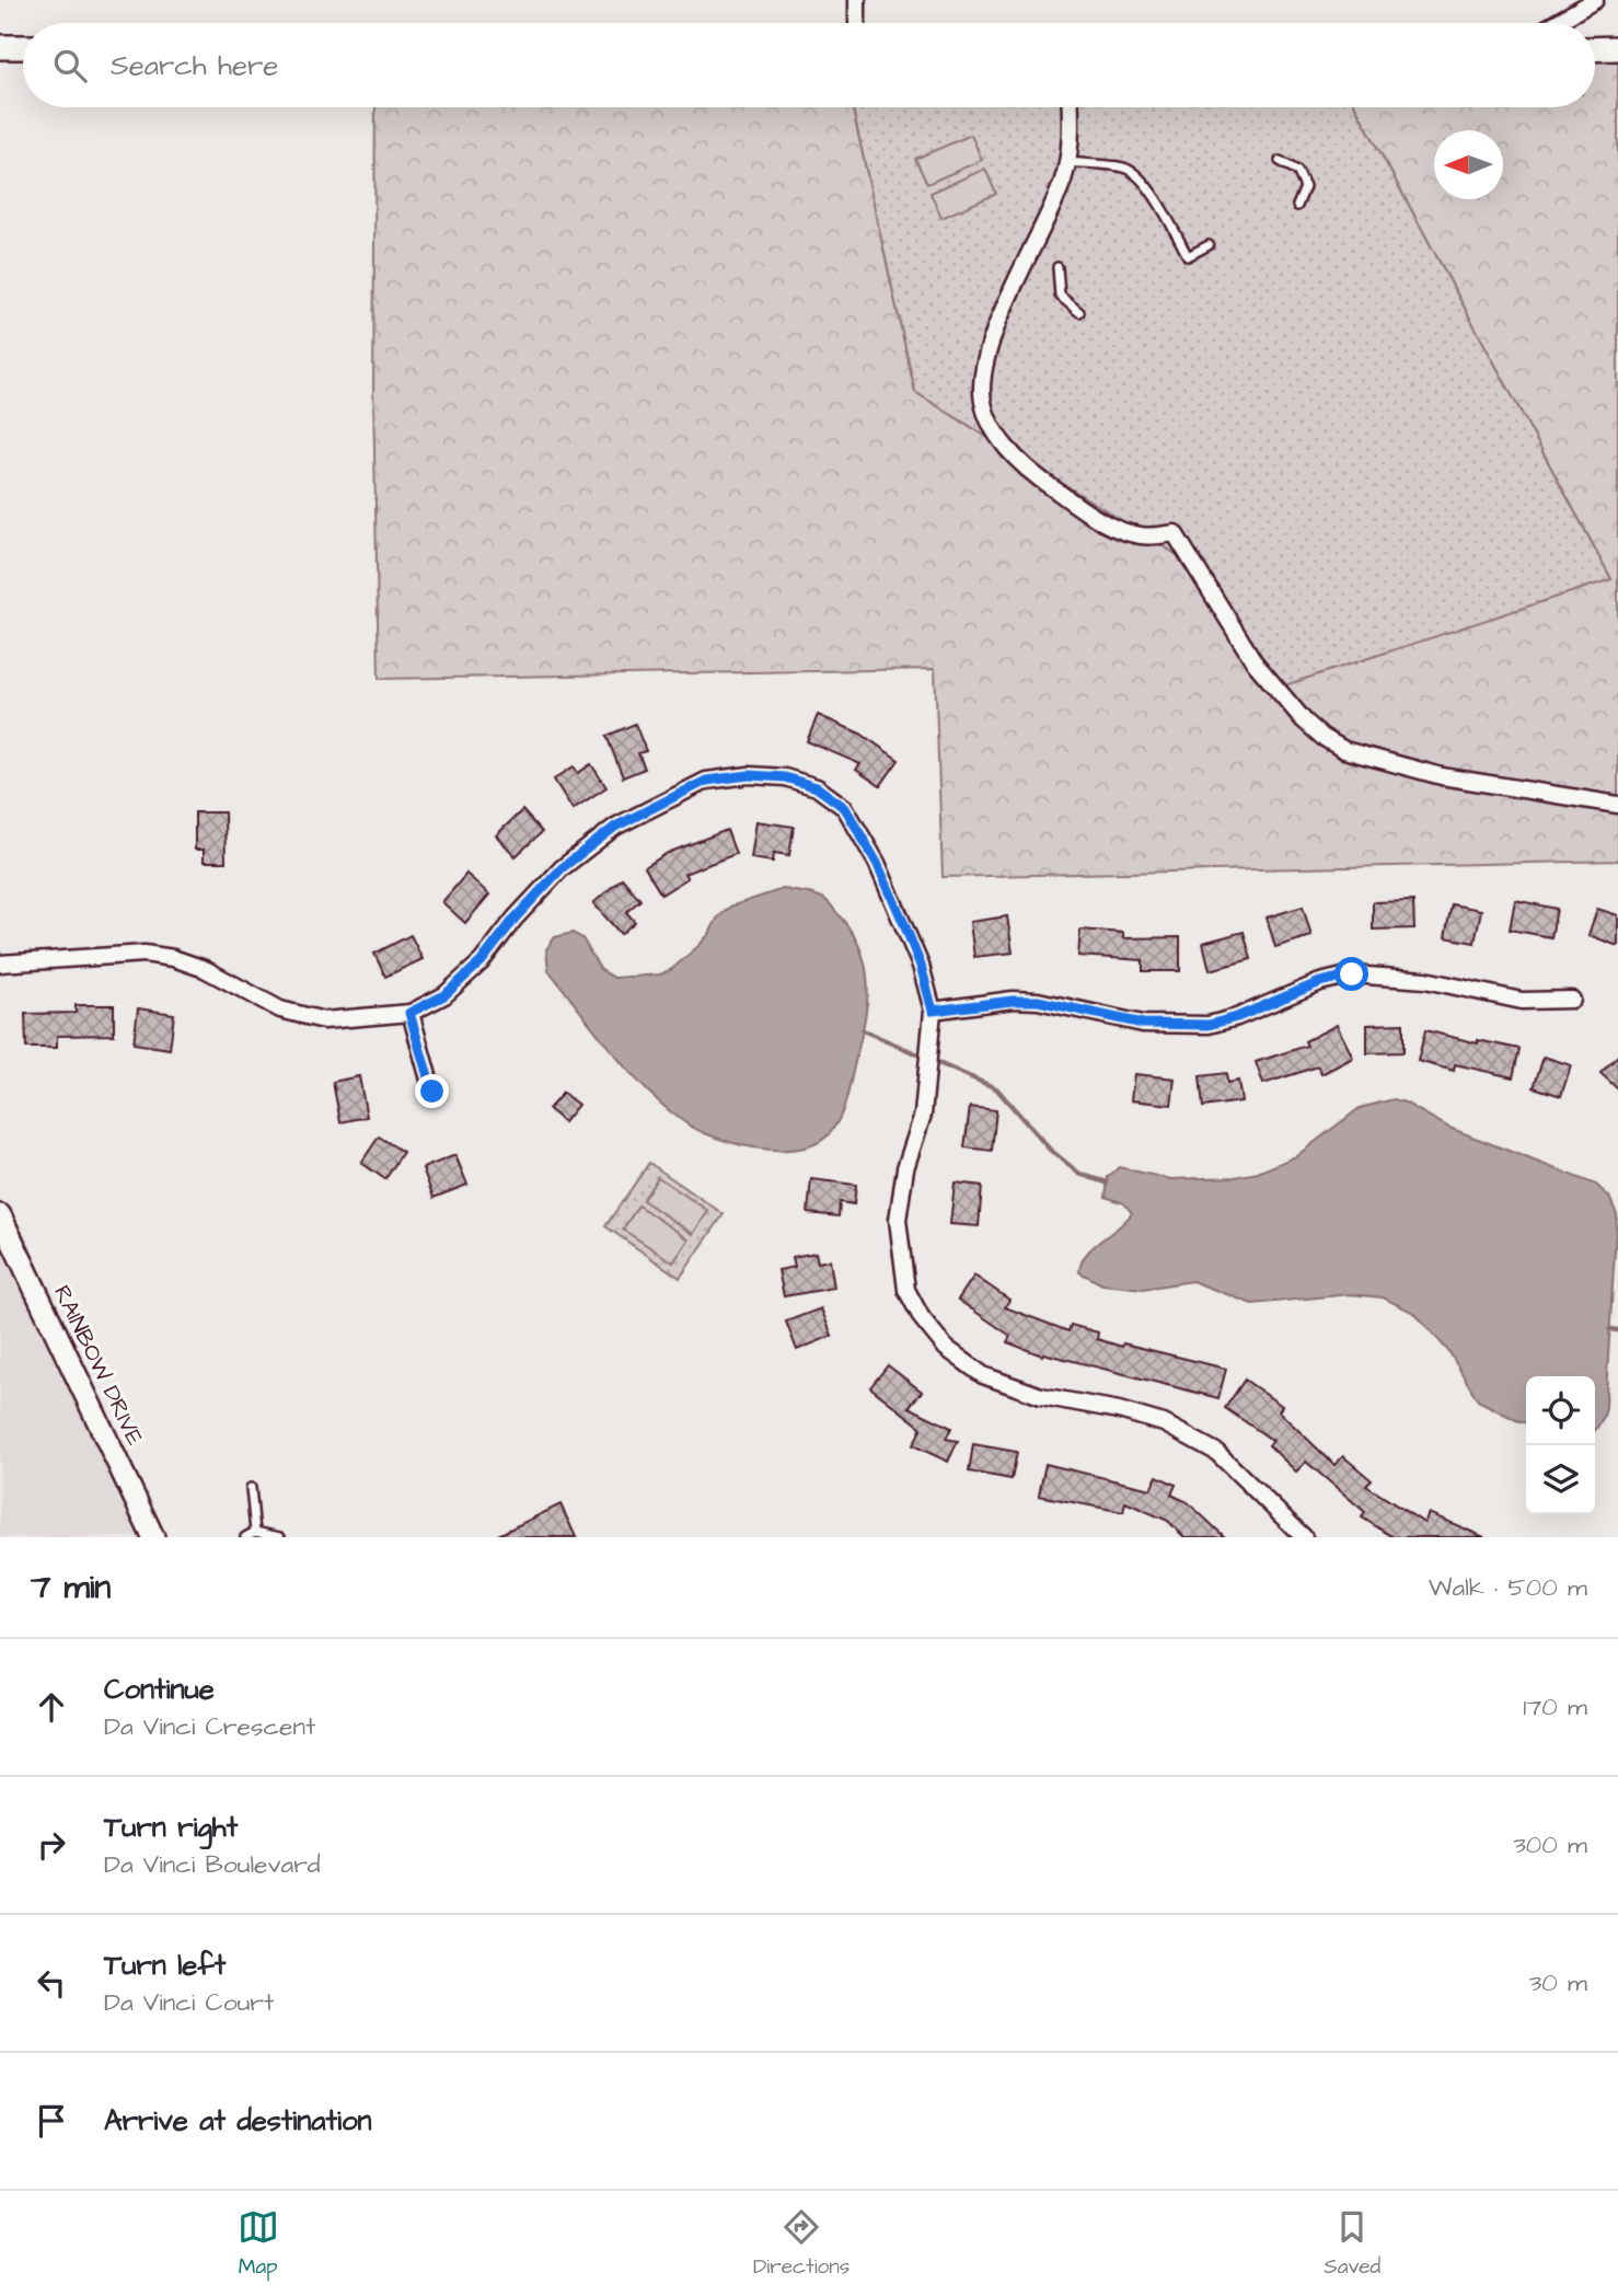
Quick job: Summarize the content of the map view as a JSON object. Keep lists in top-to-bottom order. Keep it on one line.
{"streets":{"street":["RAINBOW DRIVE"]},"north":"left","page":{"search":"Search here","heading":["7 min","Walk · 500 m"],"list":[["Continue","Da Vinci Crescent","170 m"],["Turn right","Da Vinci Boulevard","300 m"],["Turn left","Da Vinci Court","30 m"],"Arrive at destination"],"nav":["Map","Directions","Saved"]}}
